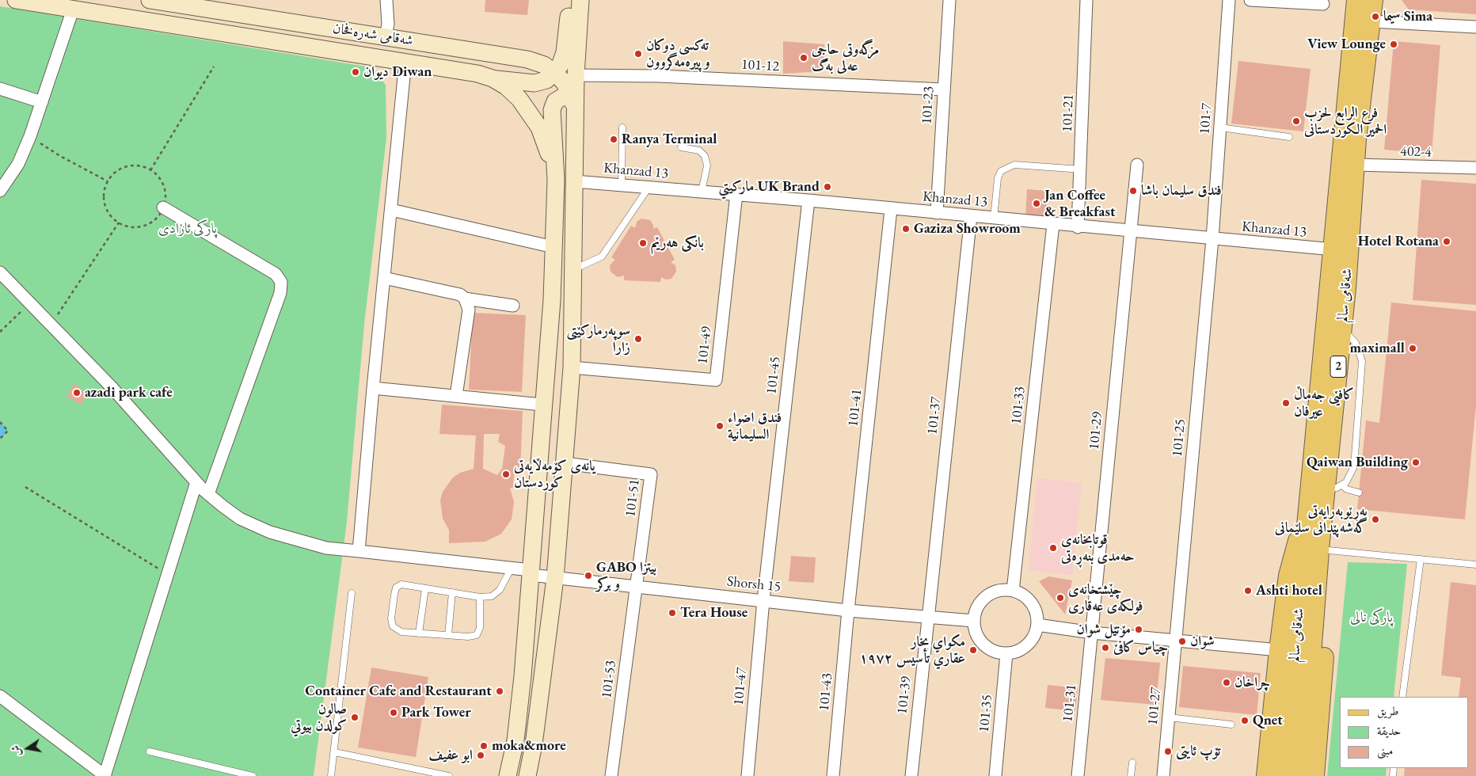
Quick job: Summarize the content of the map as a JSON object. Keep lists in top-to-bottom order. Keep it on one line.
{"streets":{"main road":["شەقامی شەرەفخان","شەقامی سالم","2"],"street":["101-12","101-23","101-21","101-7","402-4","Khanzad 13","101-49","101-45","101-33","101-41","101-37","101-29","101-25","101-51","Shorsh 15","101-53","101-47","101-43","101-39","101-31","101-27","101-35"]},"crossings":[["101-12","101-23"],["101-23","Khanzad 13"],["101-21","Khanzad 13"],["101-7","Khanzad 13"],["101-7","101-25"],["402-4","شەقامی سالم"],["Khanzad 13","شەقامی سالم"],["Khanzad 13","101-49"],["Khanzad 13","101-45"],["Khanzad 13","101-33"],["Khanzad 13","101-41"],["Khanzad 13","101-37"],["Khanzad 13","101-29"],["Khanzad 13","101-25"],["101-45","Shorsh 15"],["101-45","101-47"],["101-33","Shorsh 15"],["101-33","101-35"],["101-41","Shorsh 15"],["101-41","101-43"],["101-37","Shorsh 15"],["101-37","101-39"],["101-29","101-31"],["101-25","101-27"],["101-51","Shorsh 15"],["101-51","101-53"],["Shorsh 15","101-53"],["Shorsh 15","101-47"],["Shorsh 15","101-43"],["Shorsh 15","101-39"],["Shorsh 15","101-35"]],"parks":["پارکی ئازادی","پارکی نالی"],"places":["سیما Sima","View Lounge","تەکسی دوکان و پیرەمەگروون","مزگەوتی حاجی عەلی بەگ","دیوان Diwan","فرع الرابع لحزب الحمير الكوردستانى","Ranya Terminal","مارکيتي UK Brand","فندق سليمان باشا","Jan Coffee & Breakfast","Gaziza Showroom","Hotel Rotana","بانکی هەرێم","سوپەرمارکێتی زارا","maximall","azadi park cafe","کافێی جەماڵ عیرفان","فندق اضواء السليمانية","Qaiwan Building","یانەی کۆمەڵایەتی کوردستان","بەڕێوبەرایەتی گەشەپێدانی سلێمانی","قوتابخانەی حەمدی بنەڕەتی","GABO بيتزا و بركر","Ashti hotel","چێشتخانەی فولکەی عەقاری","Tera House","مۆتێل شوان","شوان","چياس كافێ","مكواي بخار عقاري تأسيس ١٩٧٢","چراخان","Container Cafe and Restaurant","Park Tower","صالون كولدن بيوتي","Qnet","moka&more","تۆپ ئایتی","ابو عفیف"],"legend":["طريق","حديقة","مبنى"],"north":"left"}
